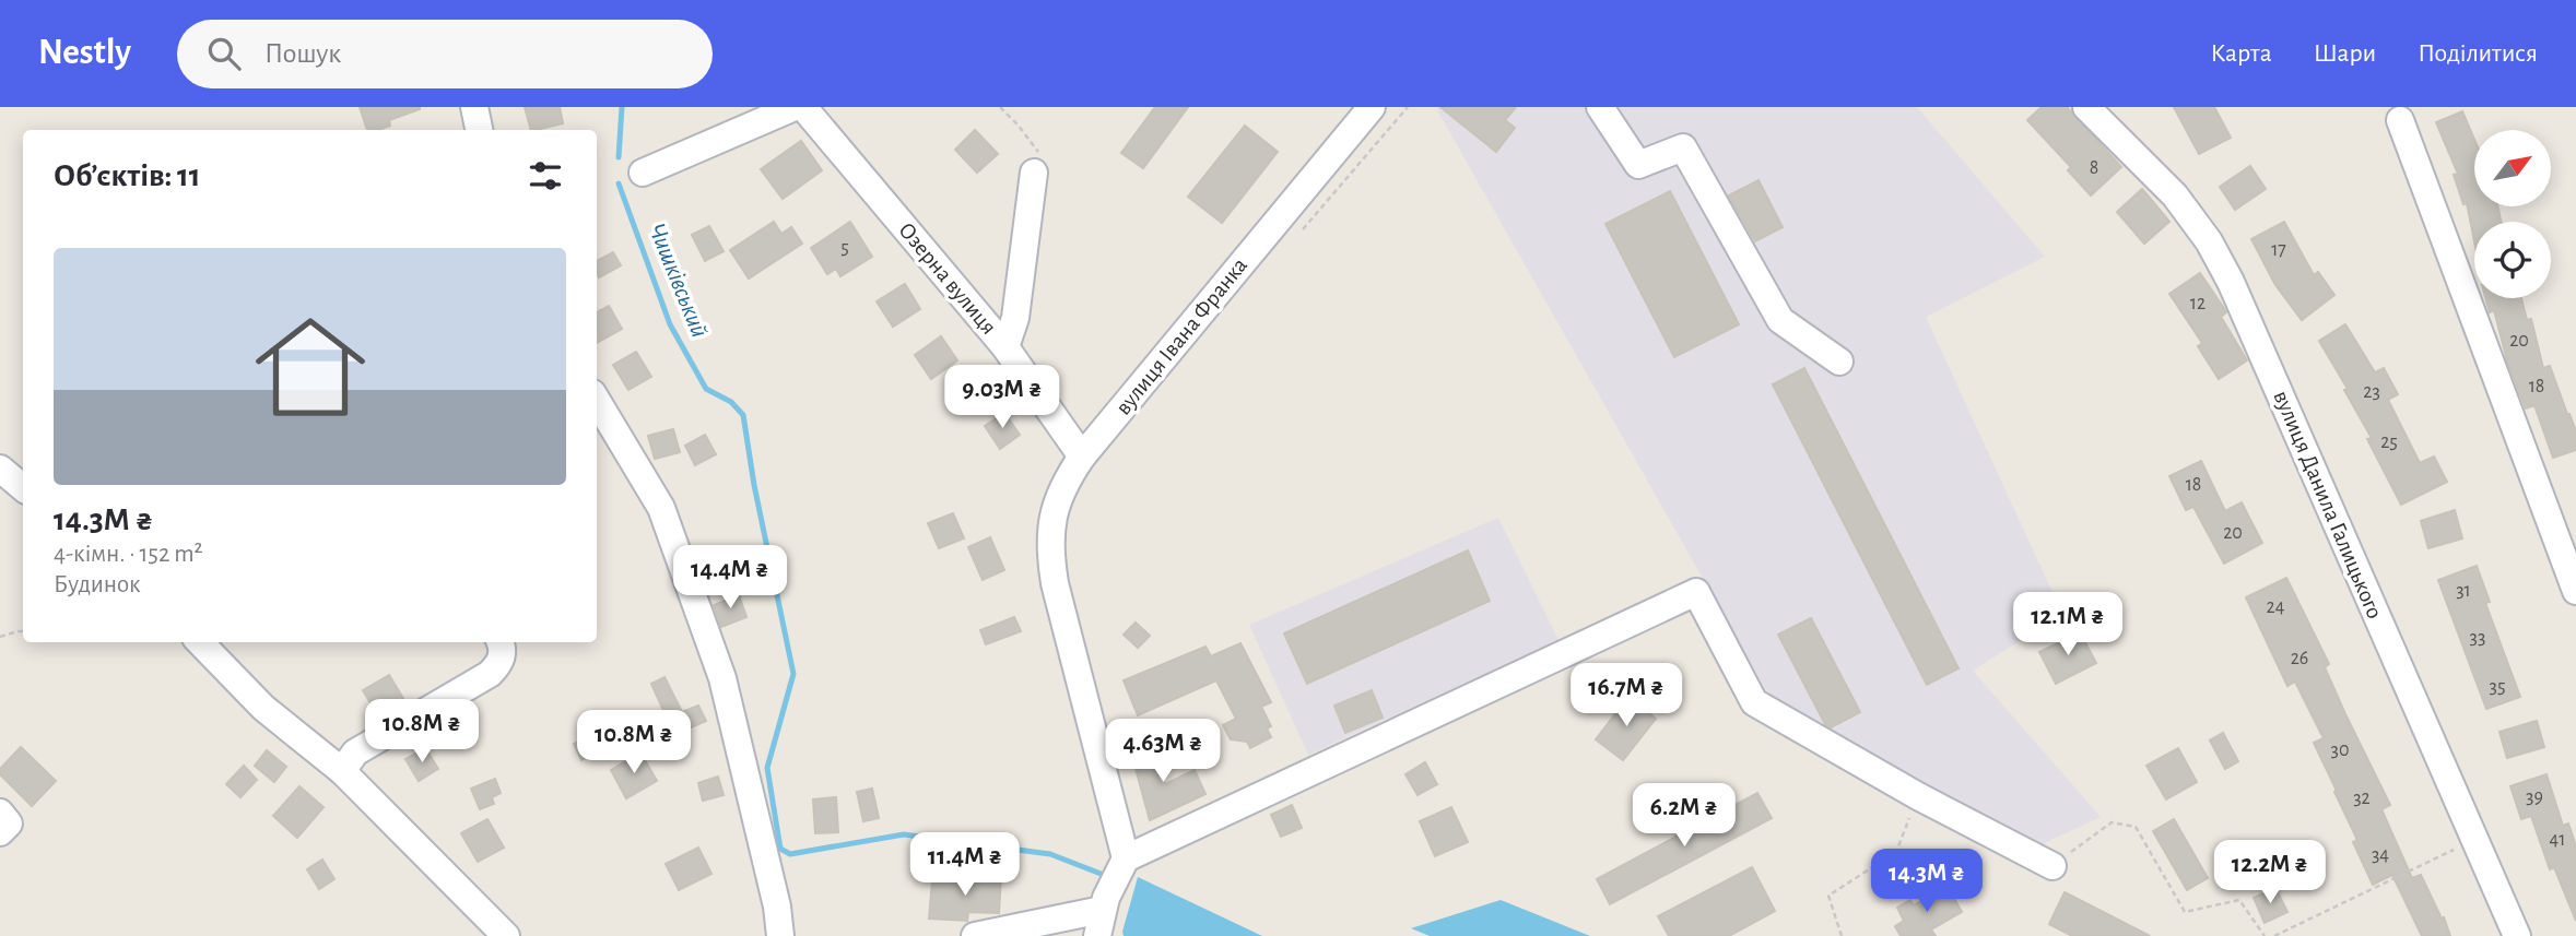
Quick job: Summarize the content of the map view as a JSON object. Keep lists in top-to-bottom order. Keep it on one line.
{"streets":{"street":["Озерна вулиця","вулиця Івана Франка","вулиця Данила Галицького"]},"crossings":[["Озерна вулиця","вулиця Івана Франка"]],"water":["Чишківський"],"house_numbers":["8","5","17","12","20","18","23","25","18","20","31","24","33","26","35","30","39","32","41","34"],"north":"top right","page":{"header":"Nestly","search":"Пошук","nav":["Карта","Шари","Поділитися"],"heading":"Об’єктів: 11","list":[{"name":"14.3M ₴","note":"4-кімн. · 152 m² · Будинок"}],"price":["9.03M ₴","14.4M ₴","12.1M ₴","16.7M ₴","10.8M ₴","10.8M ₴","4.63M ₴","6.2M ₴","11.4M ₴","12.2M ₴","14.3M ₴"]}}
